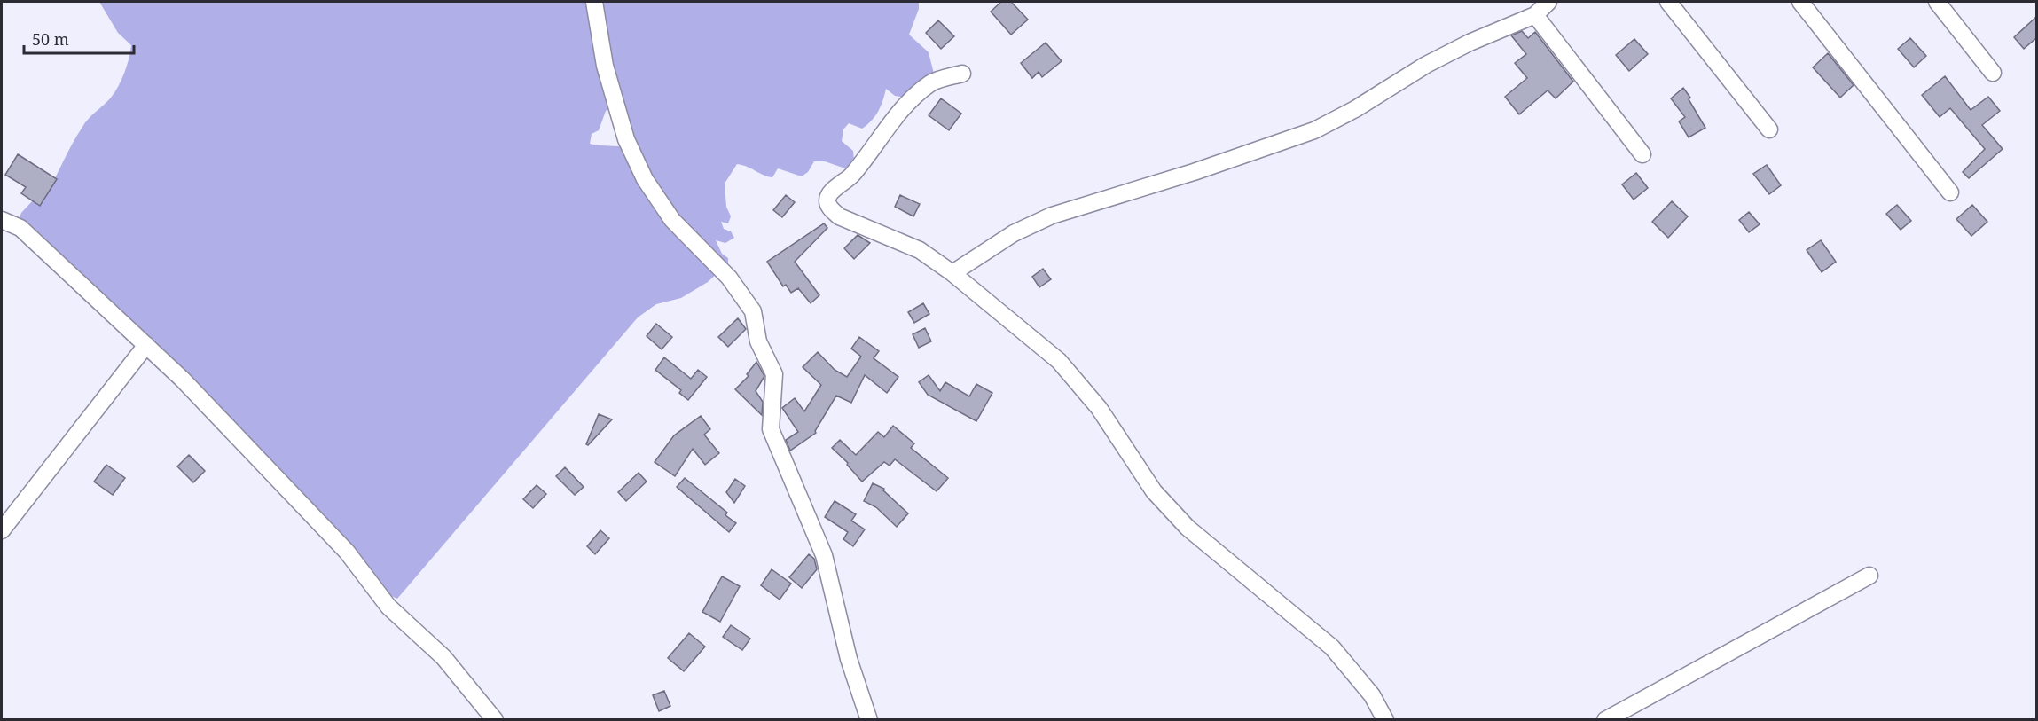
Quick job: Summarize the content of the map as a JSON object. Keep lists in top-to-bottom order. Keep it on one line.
{"scale_bar":"50 m"}
